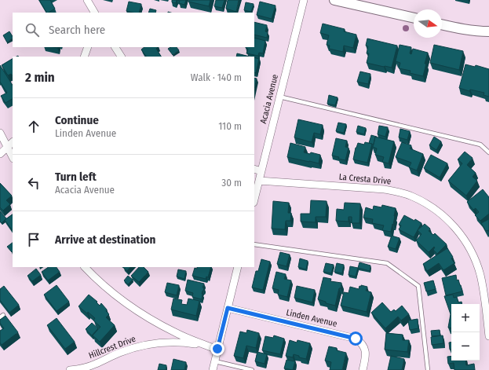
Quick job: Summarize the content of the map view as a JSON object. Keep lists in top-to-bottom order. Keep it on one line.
{"streets":{"street":["Acacia Avenue","La Cresta Drive","Linden Avenue","Hillcrest Drive"]},"crossings":[["Acacia Avenue","La Cresta Drive"]],"north":"right","page":{"search":"Search here","heading":["2 min","Walk · 140 m"],"list":[["Continue","Linden Avenue","110 m"],["Turn left","Acacia Avenue","30 m"],"Arrive at destination"],"map_buttons":["+","−"]}}
